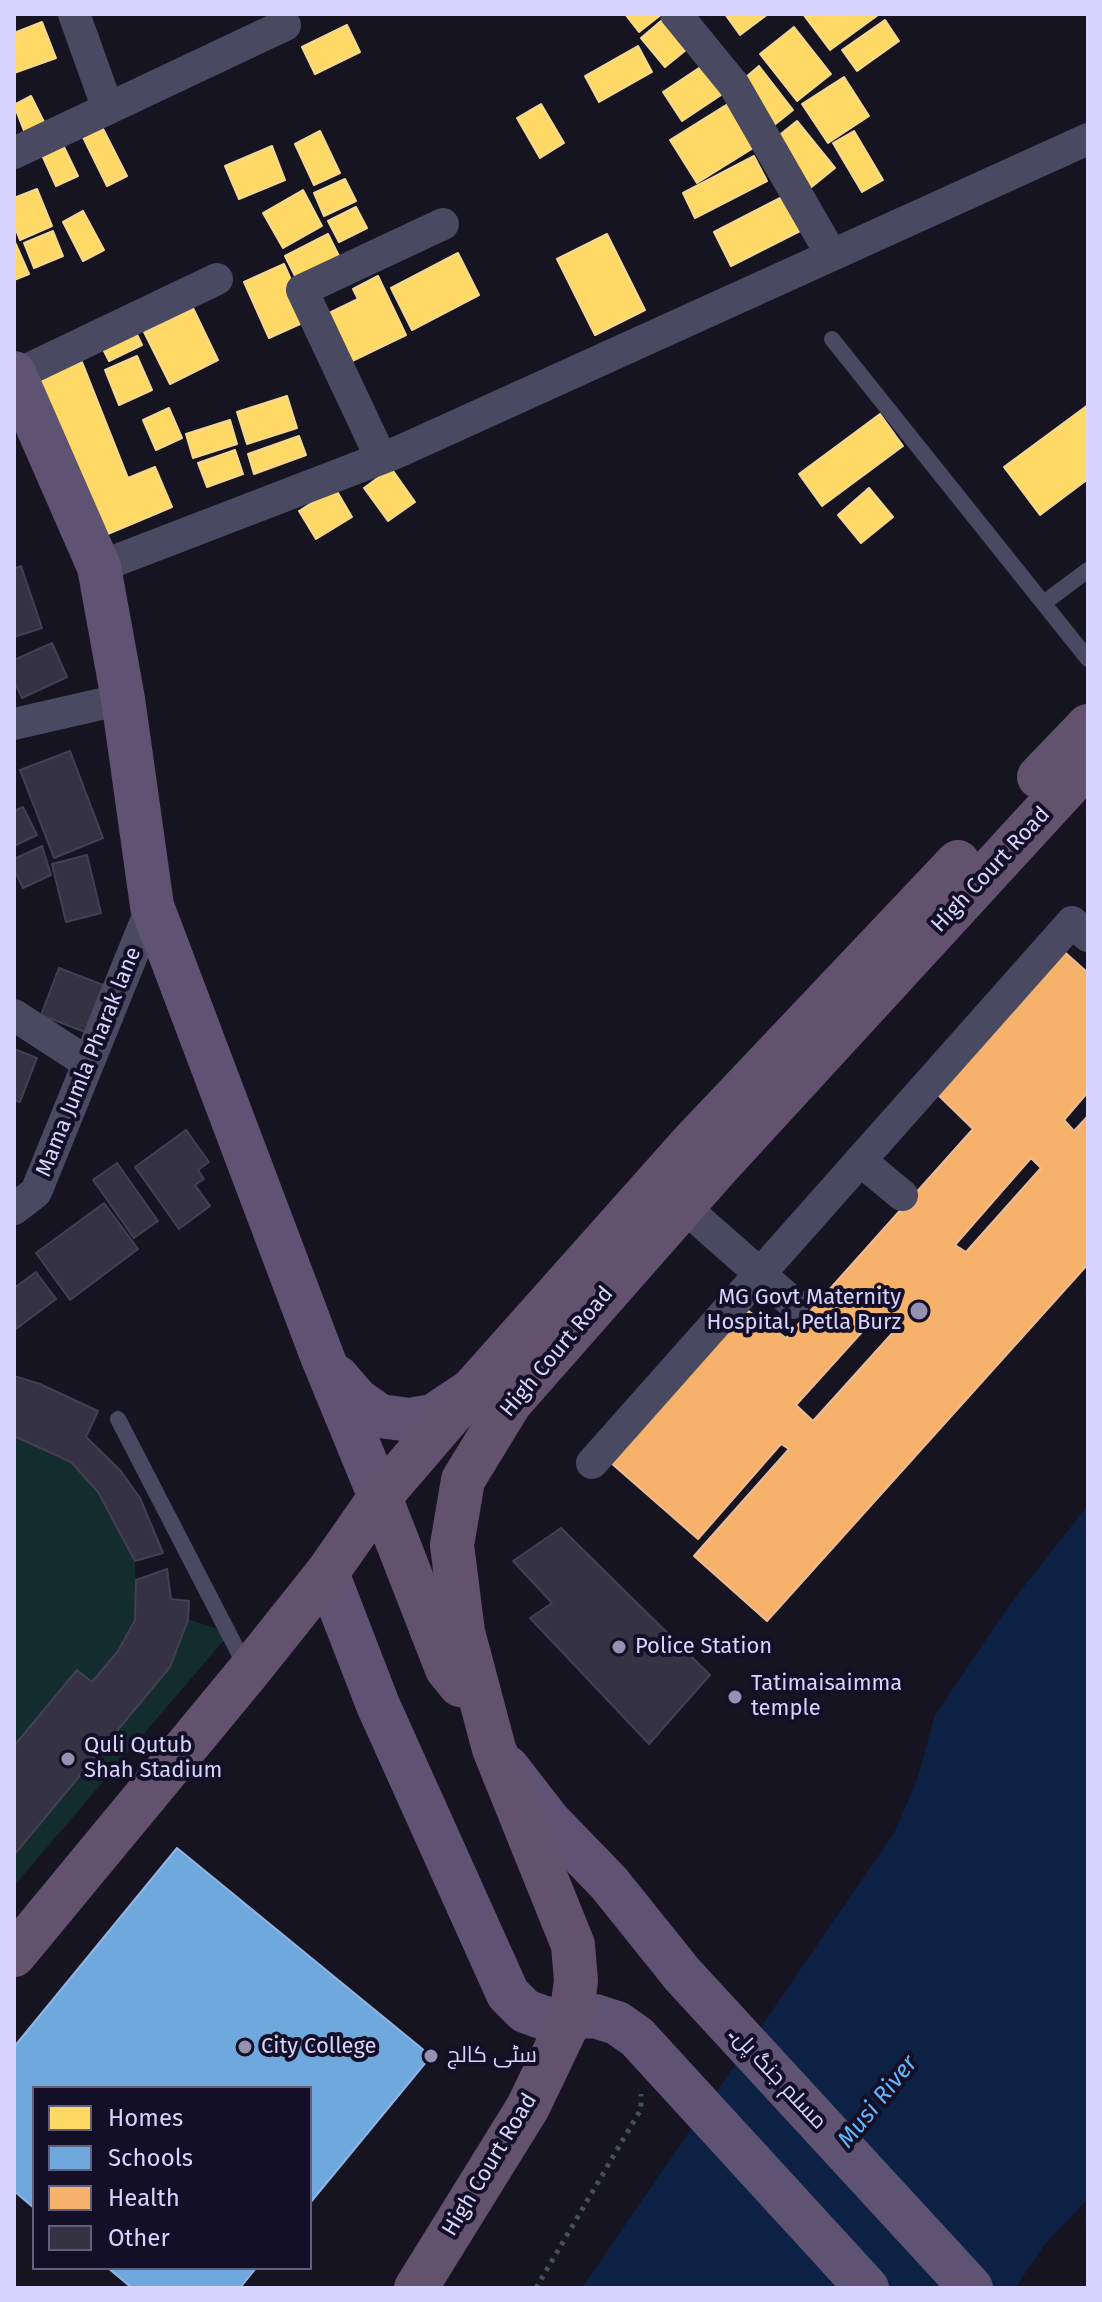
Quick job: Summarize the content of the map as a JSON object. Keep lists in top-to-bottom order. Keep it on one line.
{"streets":{"highway":["High Court Road"],"main road":["مسلم جنگ پل۔"],"street":["Mama Jumla Pharak lane"]},"crossings":[["High Court Road","مسلم جنگ پل۔"]],"water":["Musi River"],"places":["MG Govt Maternity Hospital, Petla Burz","Police Station","Tatimaisaimma temple","Quli Qutub Shah Stadium","City College","سٹی کالج"],"legend":["Homes","Schools","Health","Other"]}
